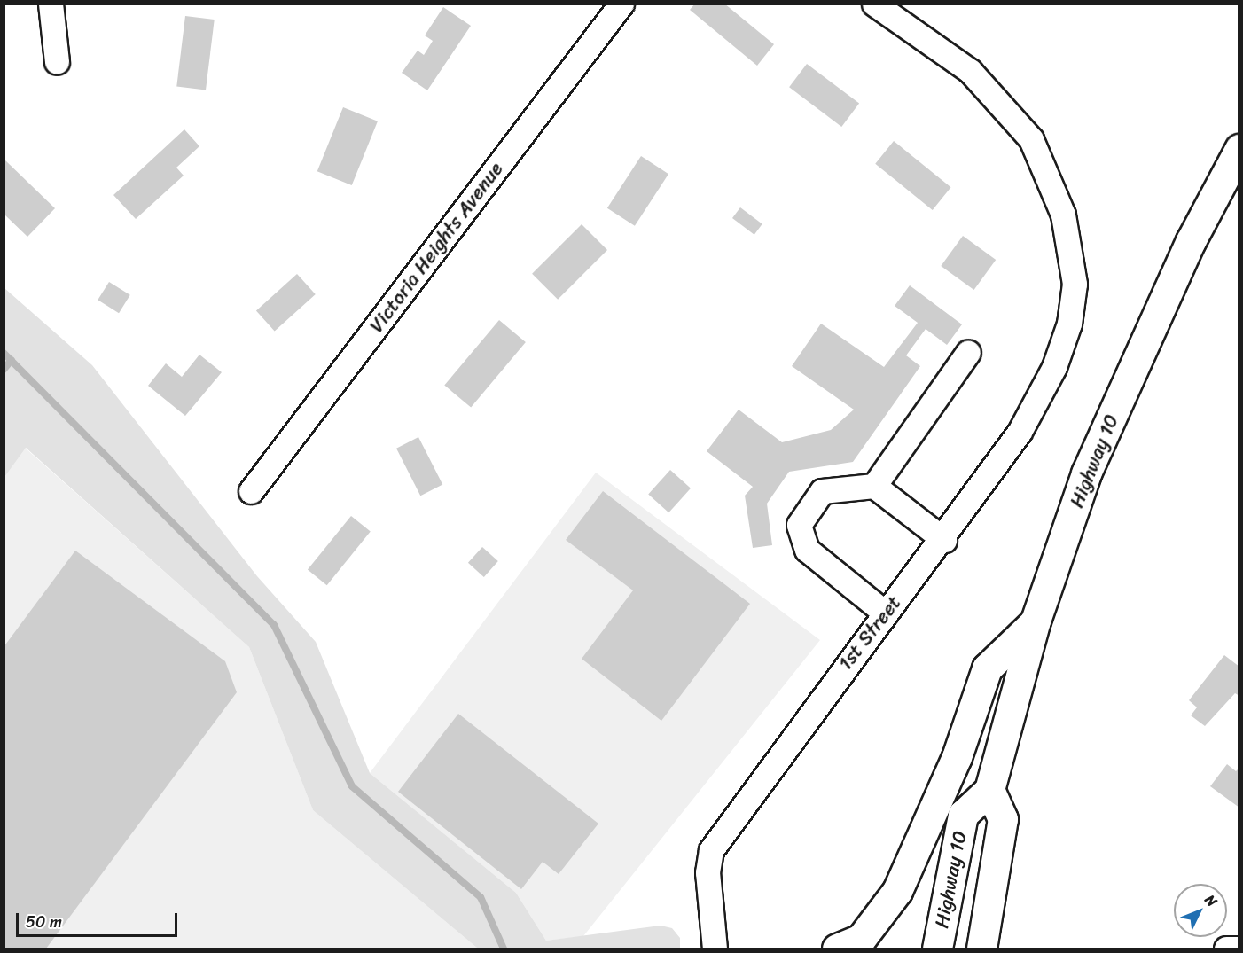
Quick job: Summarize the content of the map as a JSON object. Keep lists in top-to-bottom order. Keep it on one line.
{"streets":{"highway":["Highway 10"],"street":["Victoria Heights Avenue","1st Street"]},"scale_bar":"50 m","north":"top right"}
